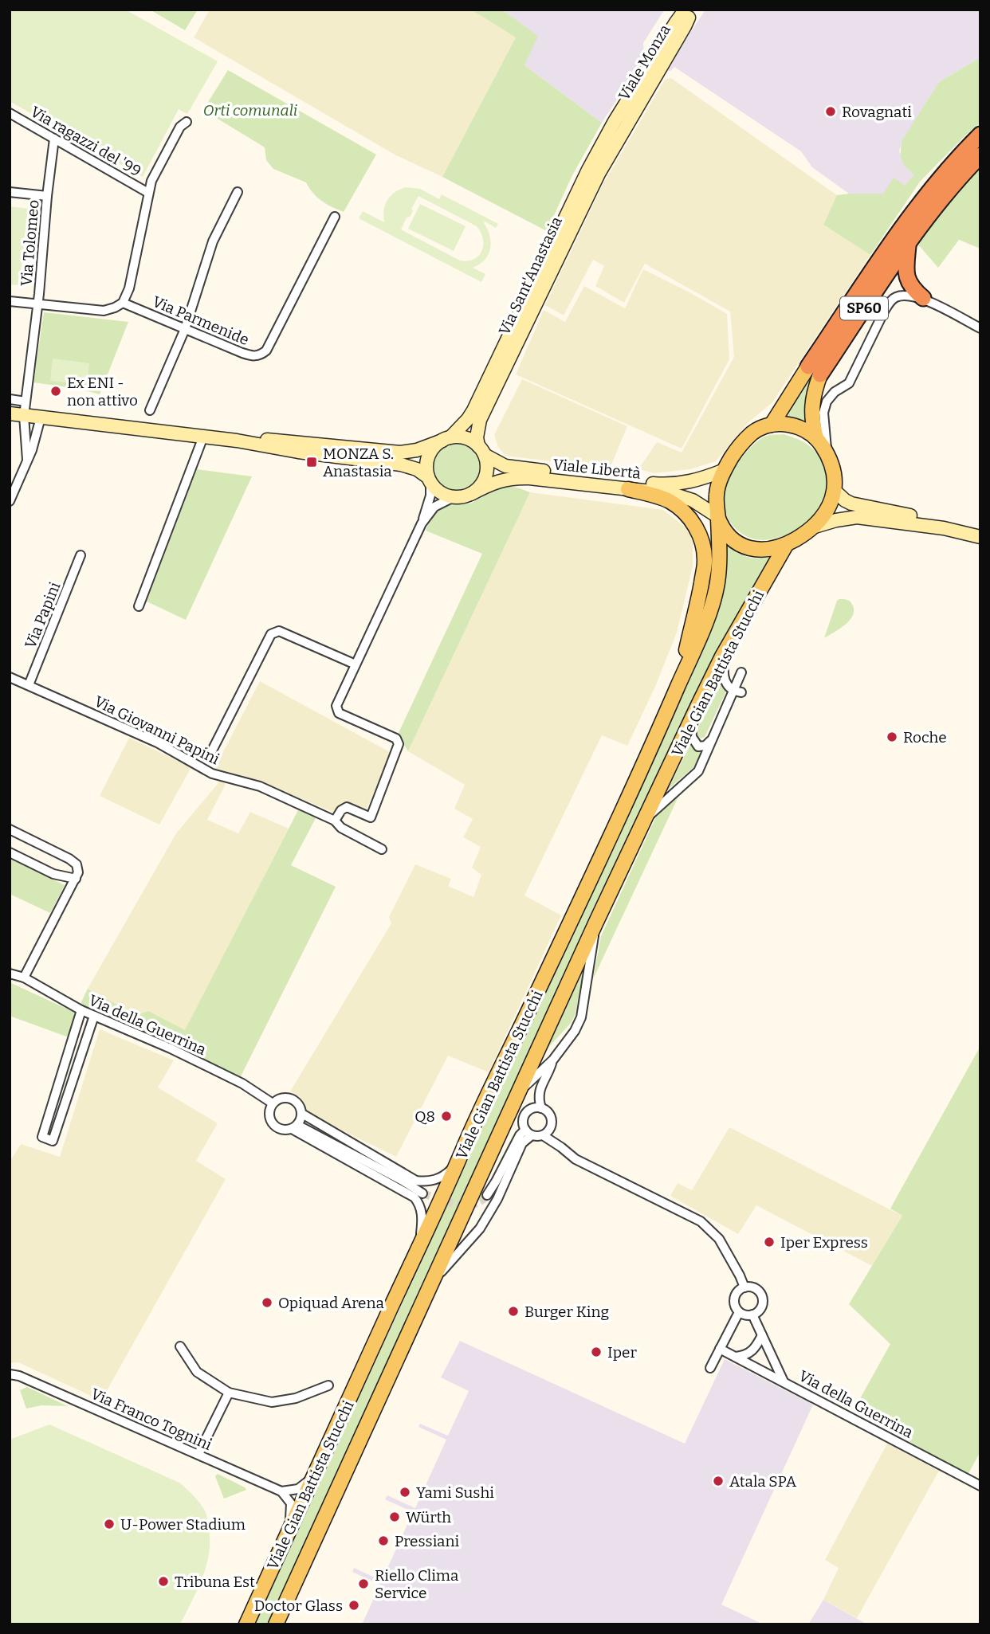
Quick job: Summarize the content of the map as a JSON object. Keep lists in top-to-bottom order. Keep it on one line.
{"streets":{"highway":["SP60","Viale Gian Battista Stucchi"],"main road":["Viale Monza","Via Sant'Anastasia","Viale Libertà"],"street":["Via ragazzi del '99","Via Tolomeo","Via Parmenide","Via Papini","Via Giovanni Papini","Via della Guerrina","Via Franco Tognini"]},"crossings":[["Viale Monza","Via Sant'Anastasia"],["Via ragazzi del '99","Via Tolomeo"],["Via ragazzi del '99","Via Parmenide"],["Via Sant'Anastasia","Viale Libertà"],["Viale Libertà","Viale Gian Battista Stucchi"],["Via Papini","Via Giovanni Papini"]],"parks":["Orti comunali"],"places":{"other":["Rovagnati","Ex ENI - non attivo","Roche","Q8","Iper Express","Opiquad Arena","Burger King","Iper","Atala SPA","Yami Sushi","Würth","U-Power Stadium","Pressiani","Tribuna Est","Riello Clima Service","Doctor Glass"],"transit":["MONZA S. Anastasia"]}}
